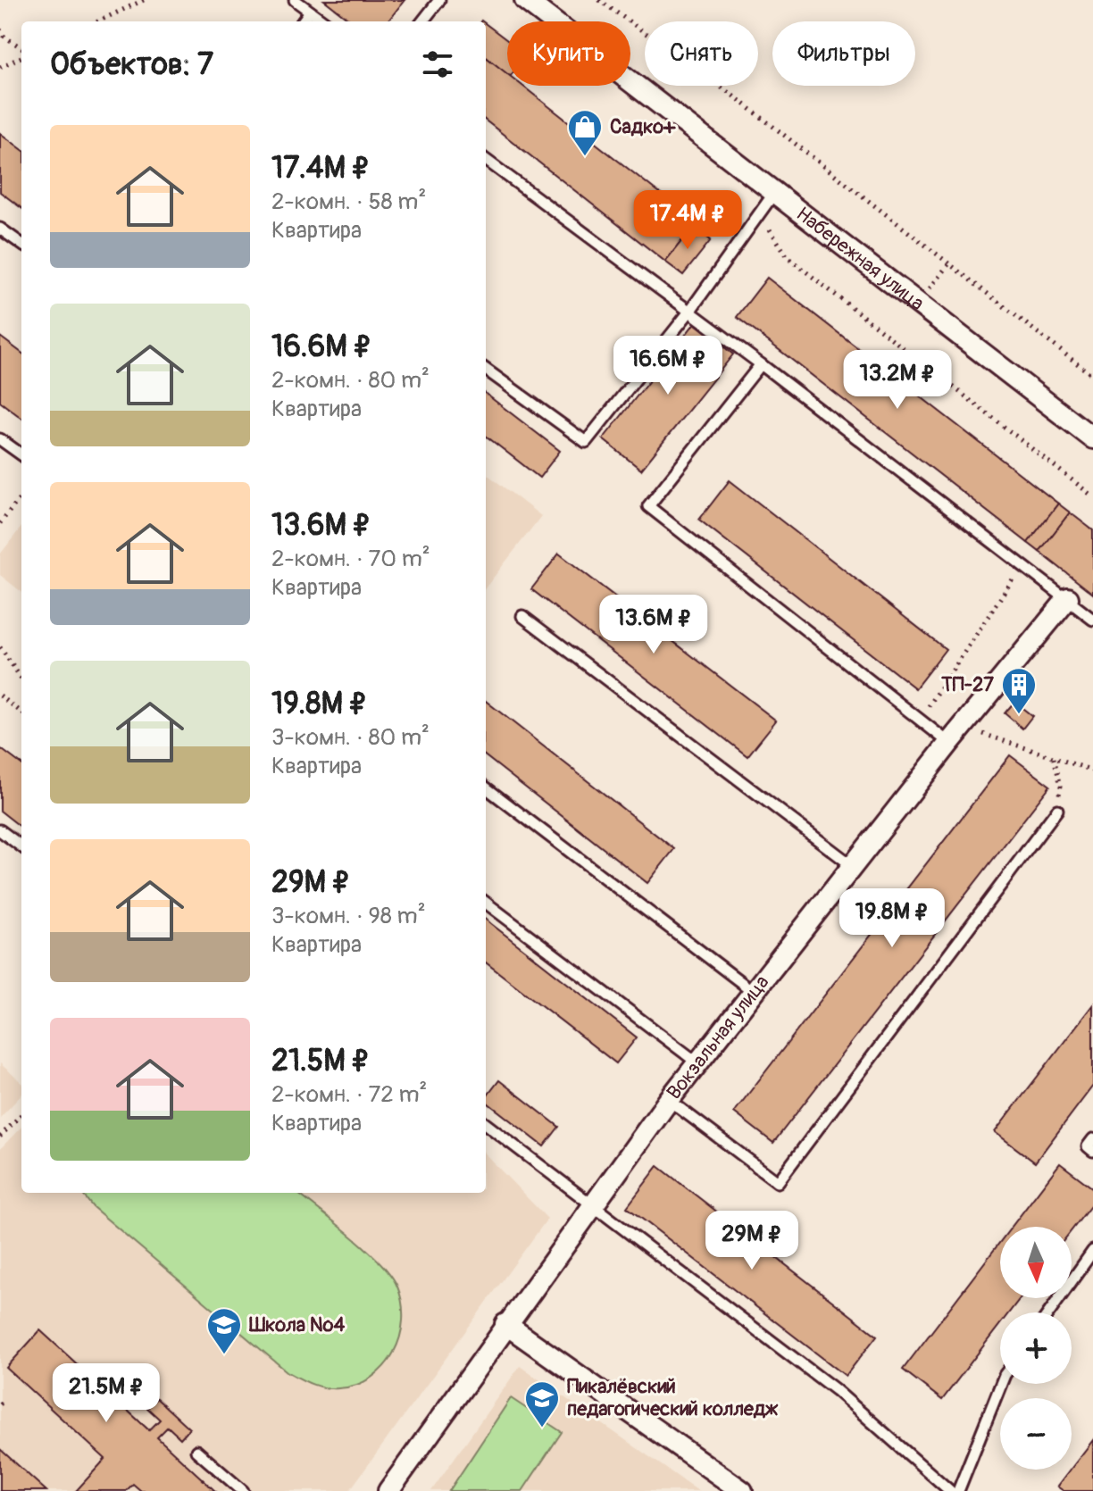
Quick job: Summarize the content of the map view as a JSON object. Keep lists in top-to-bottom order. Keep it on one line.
{"streets":{"street":["Набережная улица","Вокзальная улица"]},"places":{"shop":["Садко+"],"building":["ТП-27"],"school or university":["Школа №4","Пикалёвский педагогический колледж"]},"north":"bottom","page":{"chip":["Купить","Снять","Фильтры"],"heading":"Объектов: 7","list":[{"name":"17.4M ₽","note":"2-комн. · 58 m² · Квартира"},{"name":"16.6M ₽","note":"2-комн. · 80 m² · Квартира"},{"name":"13.6M ₽","note":"2-комн. · 70 m² · Квартира"},{"name":"19.8M ₽","note":"3-комн. · 80 m² · Квартира"},{"name":"29M ₽","note":"3-комн. · 98 m² · Квартира"},{"name":"21.5M ₽","note":"2-комн. · 72 m² · Квартира"}],"price":["17.4M ₽","16.6M ₽","13.2M ₽","13.6M ₽","19.8M ₽","29M ₽","21.5M ₽"],"map_buttons":["+","−"]}}
